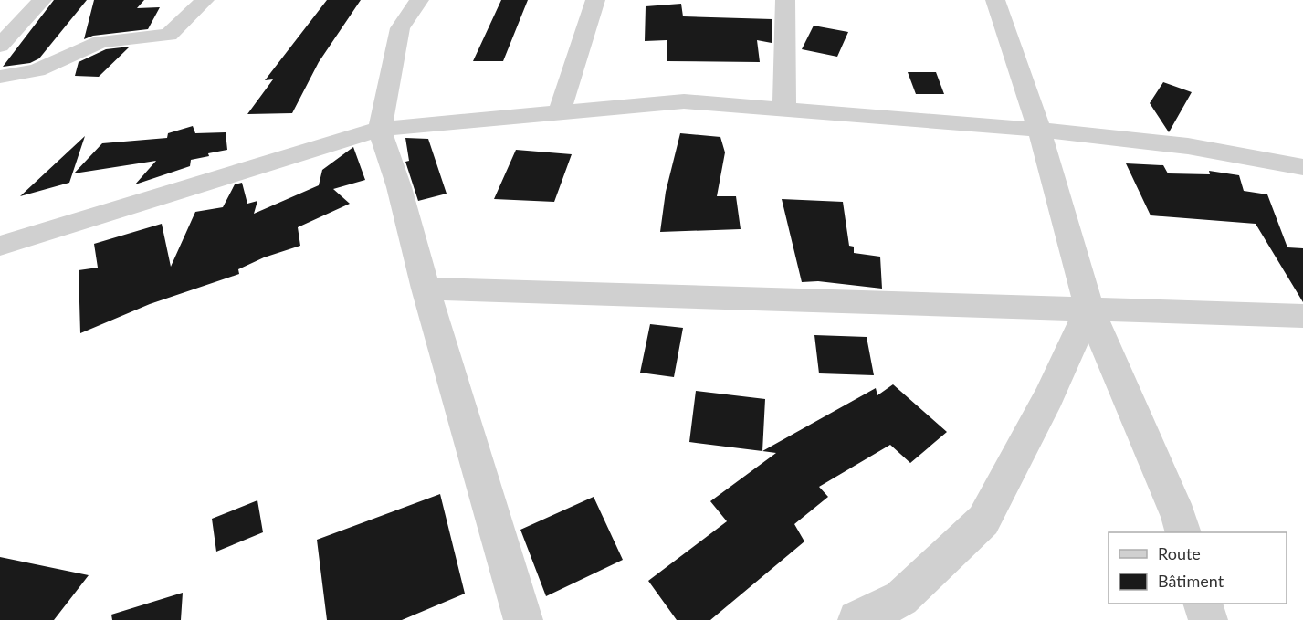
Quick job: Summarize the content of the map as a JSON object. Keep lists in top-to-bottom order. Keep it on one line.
{"legend":["Route","Bâtiment"]}
